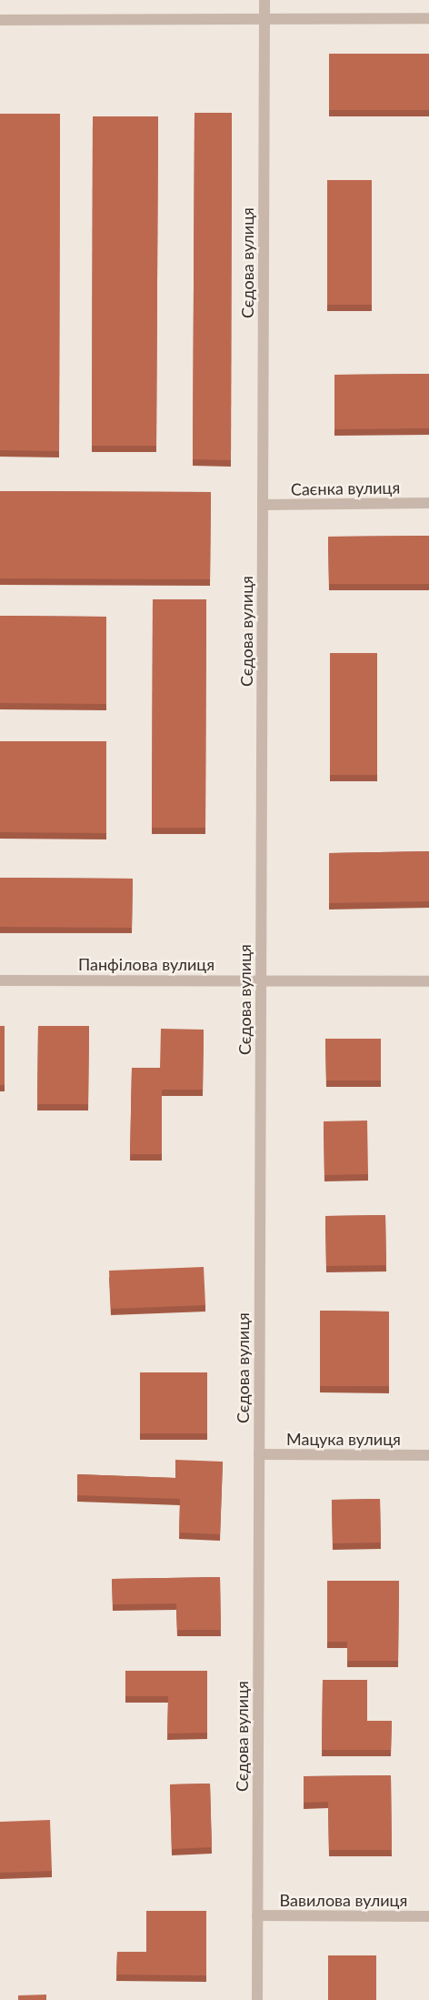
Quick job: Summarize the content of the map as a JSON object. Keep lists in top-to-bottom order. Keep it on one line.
{"streets":{"street":["Сєдова вулиця","Саєнка вулиця","Панфілова вулиця","Мацука вулиця","Вавилова вулиця"]},"crossings":[["Сєдова вулиця","Саєнка вулиця"],["Сєдова вулиця","Панфілова вулиця"],["Сєдова вулиця","Мацука вулиця"],["Сєдова вулиця","Вавилова вулиця"]]}
